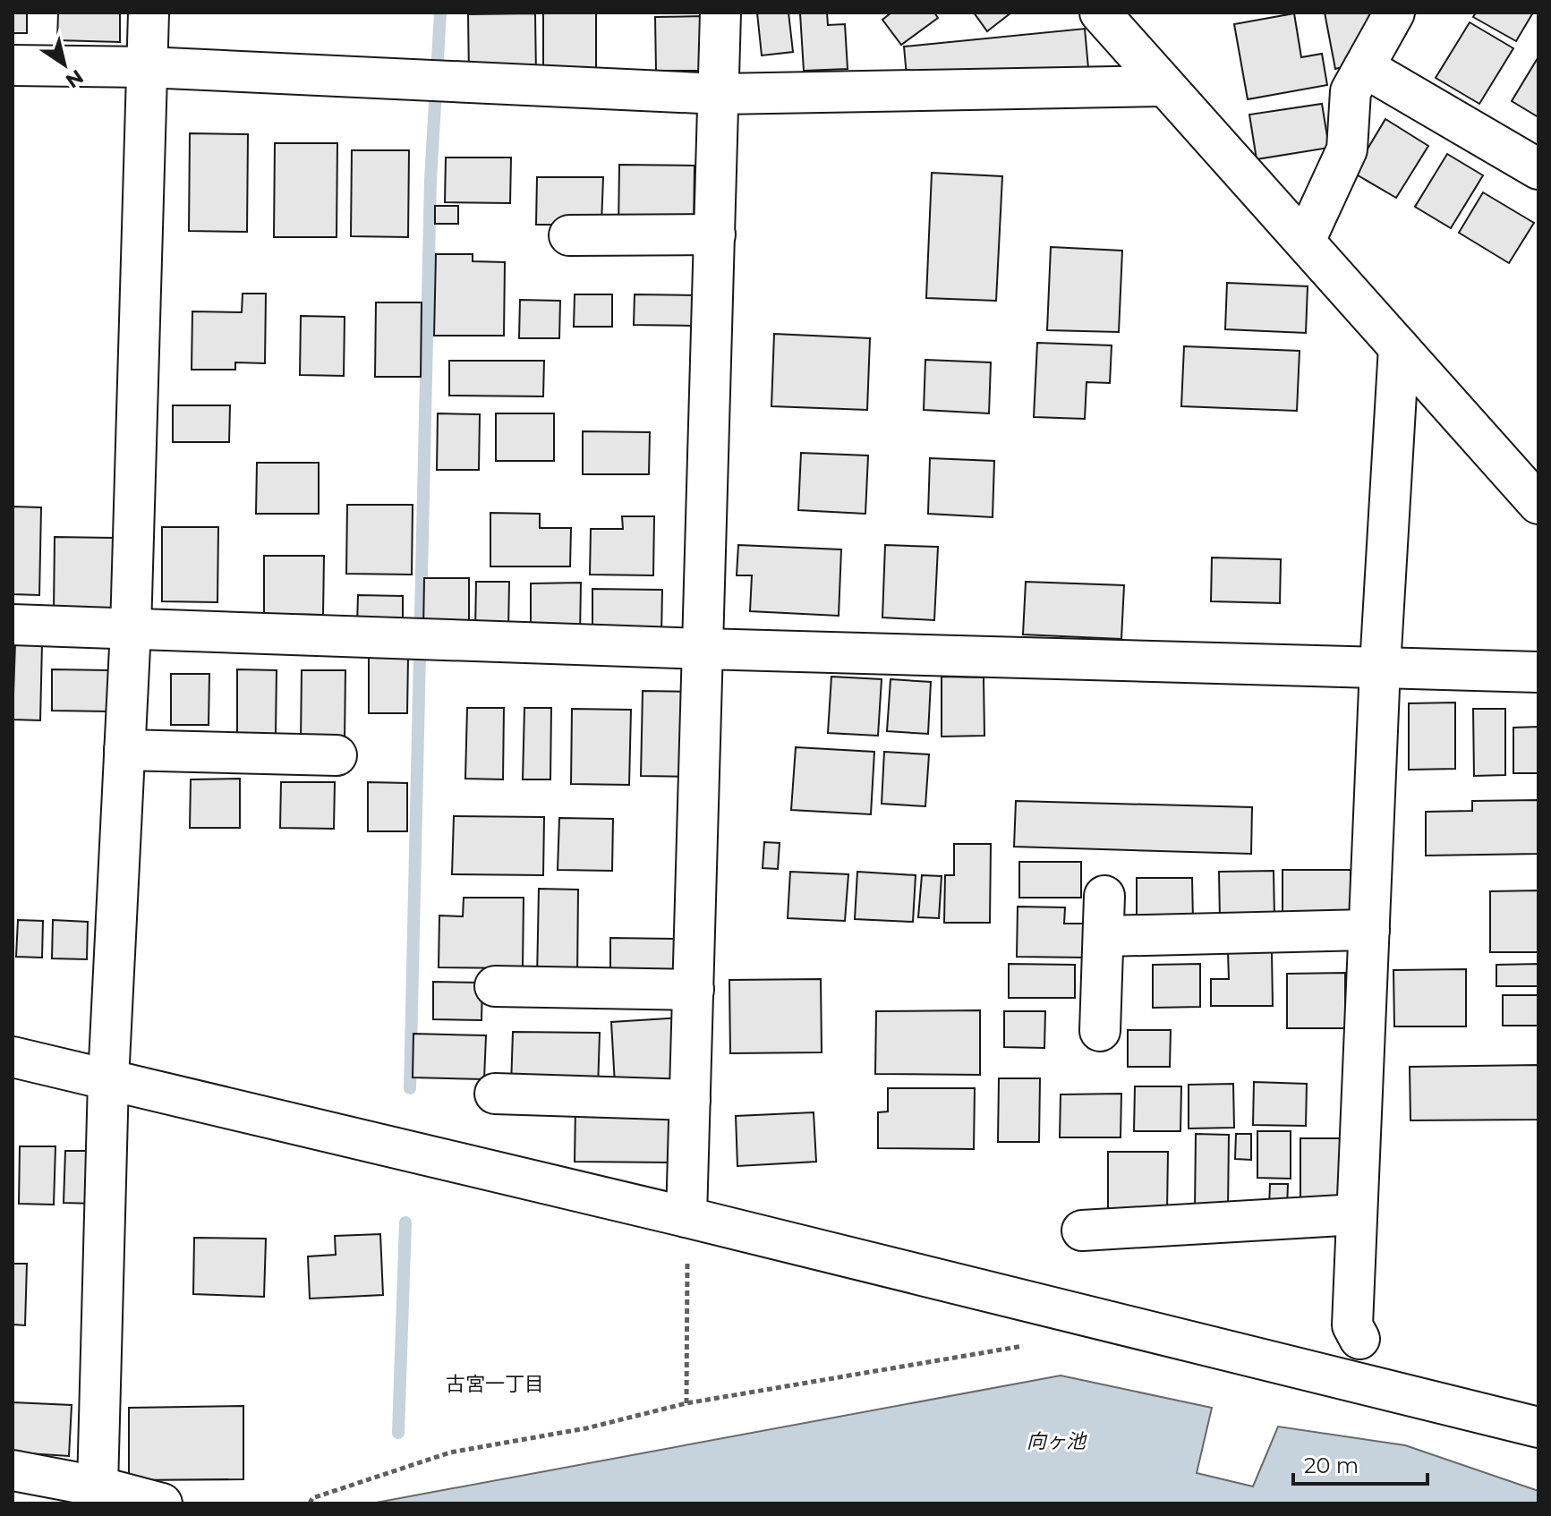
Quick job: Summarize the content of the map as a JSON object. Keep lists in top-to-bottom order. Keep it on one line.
{"districts":["古宮一丁目"],"water":["向ヶ池"],"scale_bar":"20 m","north":"bottom right"}
